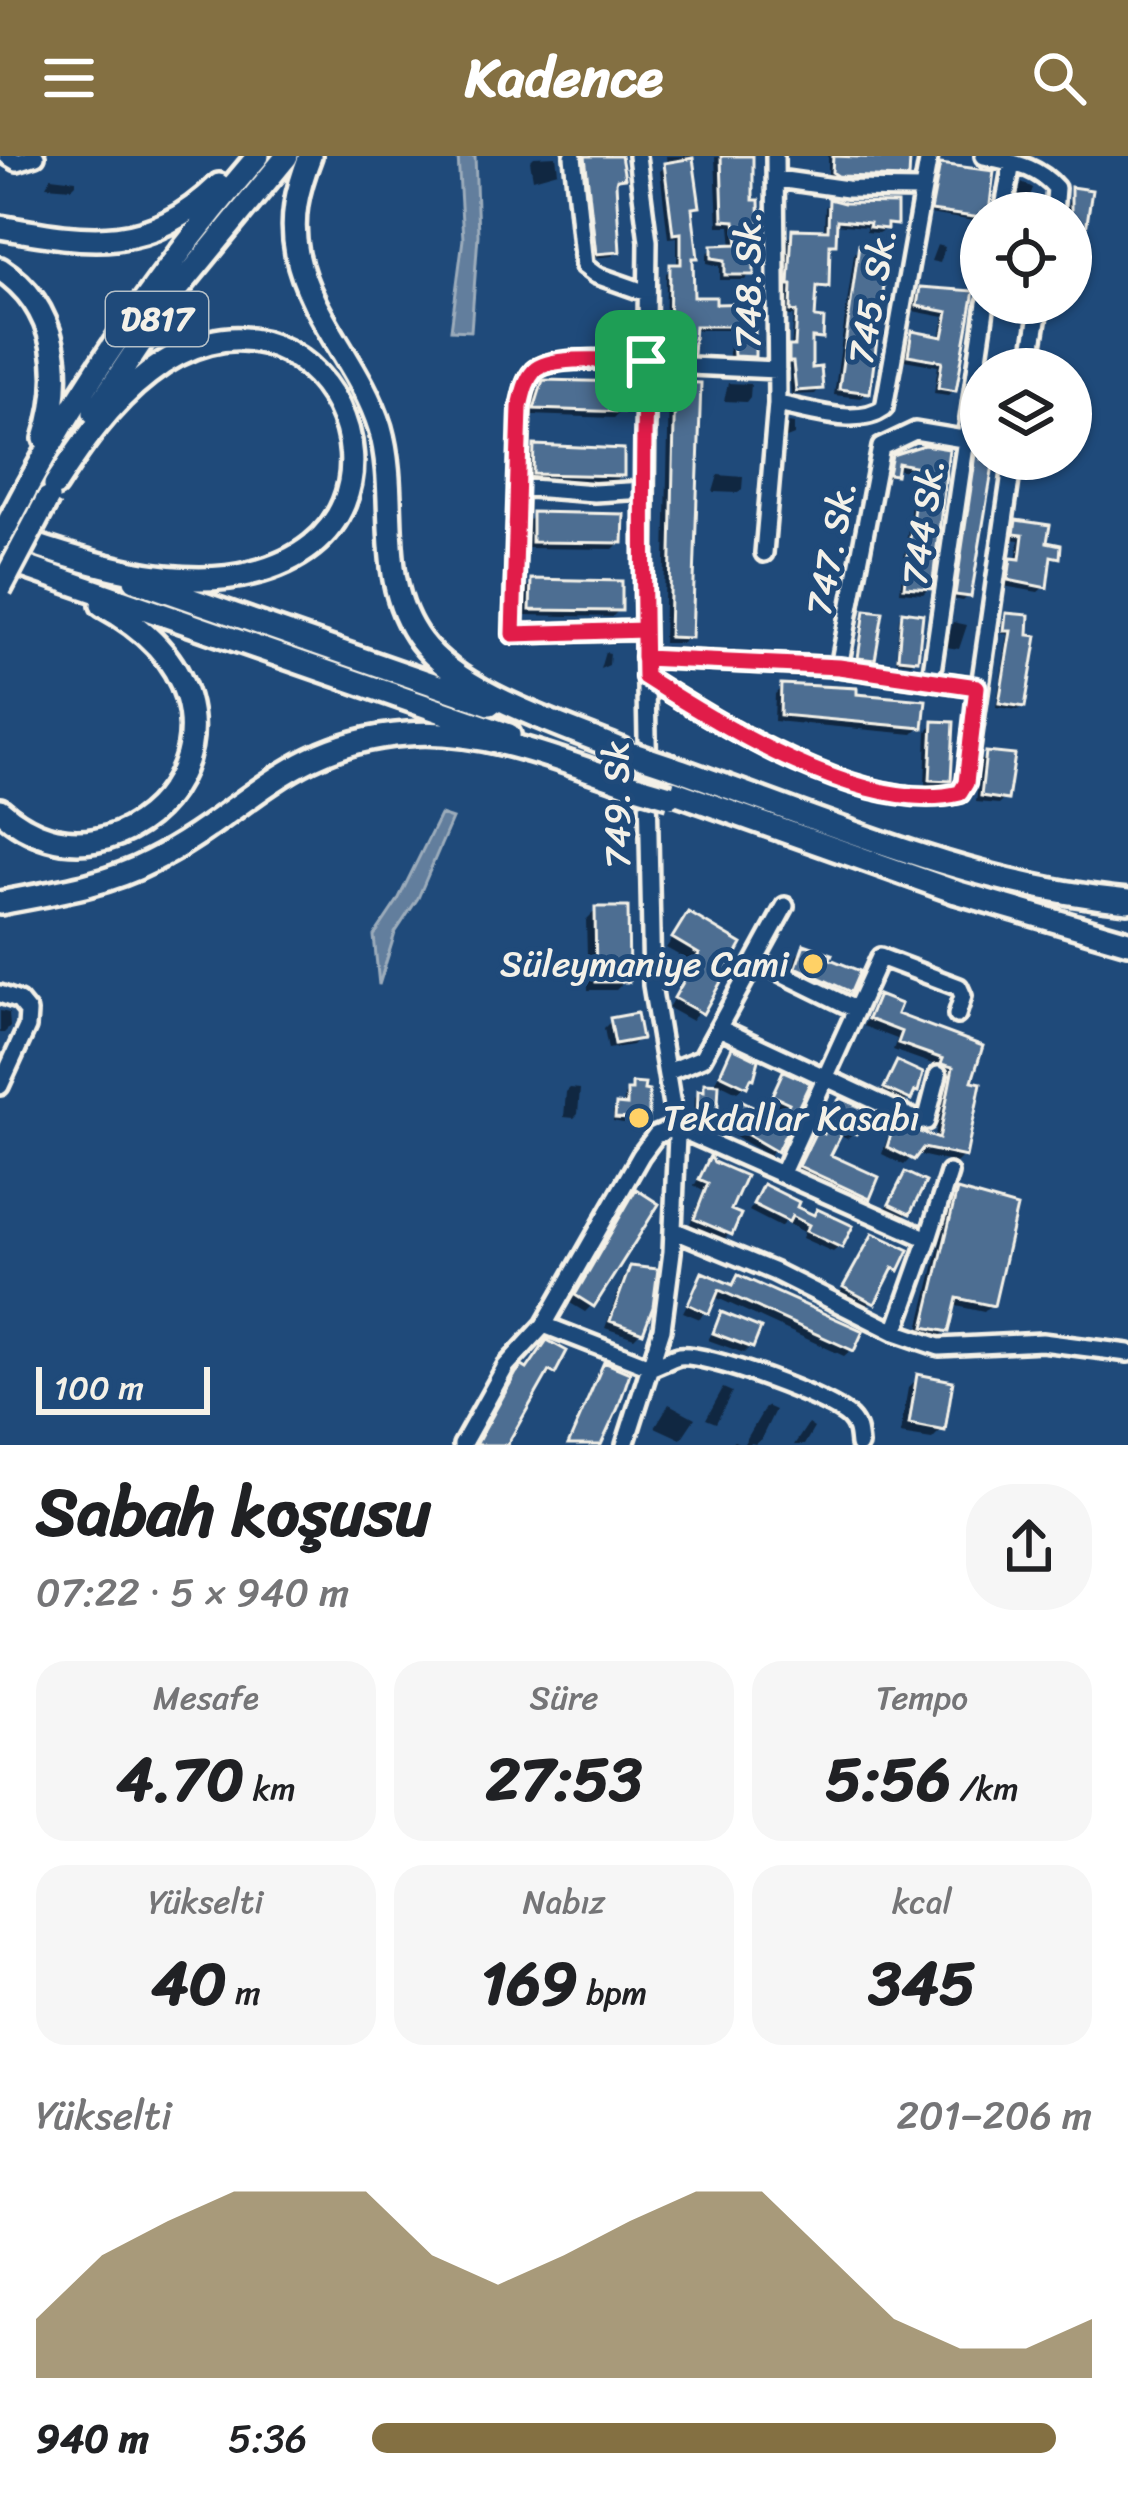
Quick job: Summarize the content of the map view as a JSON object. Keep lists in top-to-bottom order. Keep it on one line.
{"streets":{"highway":["D817"],"street":["748. Sk.","745. Sk.","744 Sk.","747. Sk.","749. Sk"]},"crossings":[["748. Sk.","745. Sk."]],"places":["Süleymaniye Cami","Tekdallar Kasabı"],"scale_bar":"100 m","page":{"header":"Kadence","scale":"100 m","heading":["Sabah koşusu","07:22 · 5 × 940 m"],"stats":[["Mesafe","4.70 km"],["Süre","27:53"],["Tempo","5:56 /km"],["Yükselti","40 m"],["Nabız","169 bpm"],["kcal","345"]],"chart":["Yükselti","201–206 m"],"list":[{"name":"940 m","note":"5:36"}]}}
